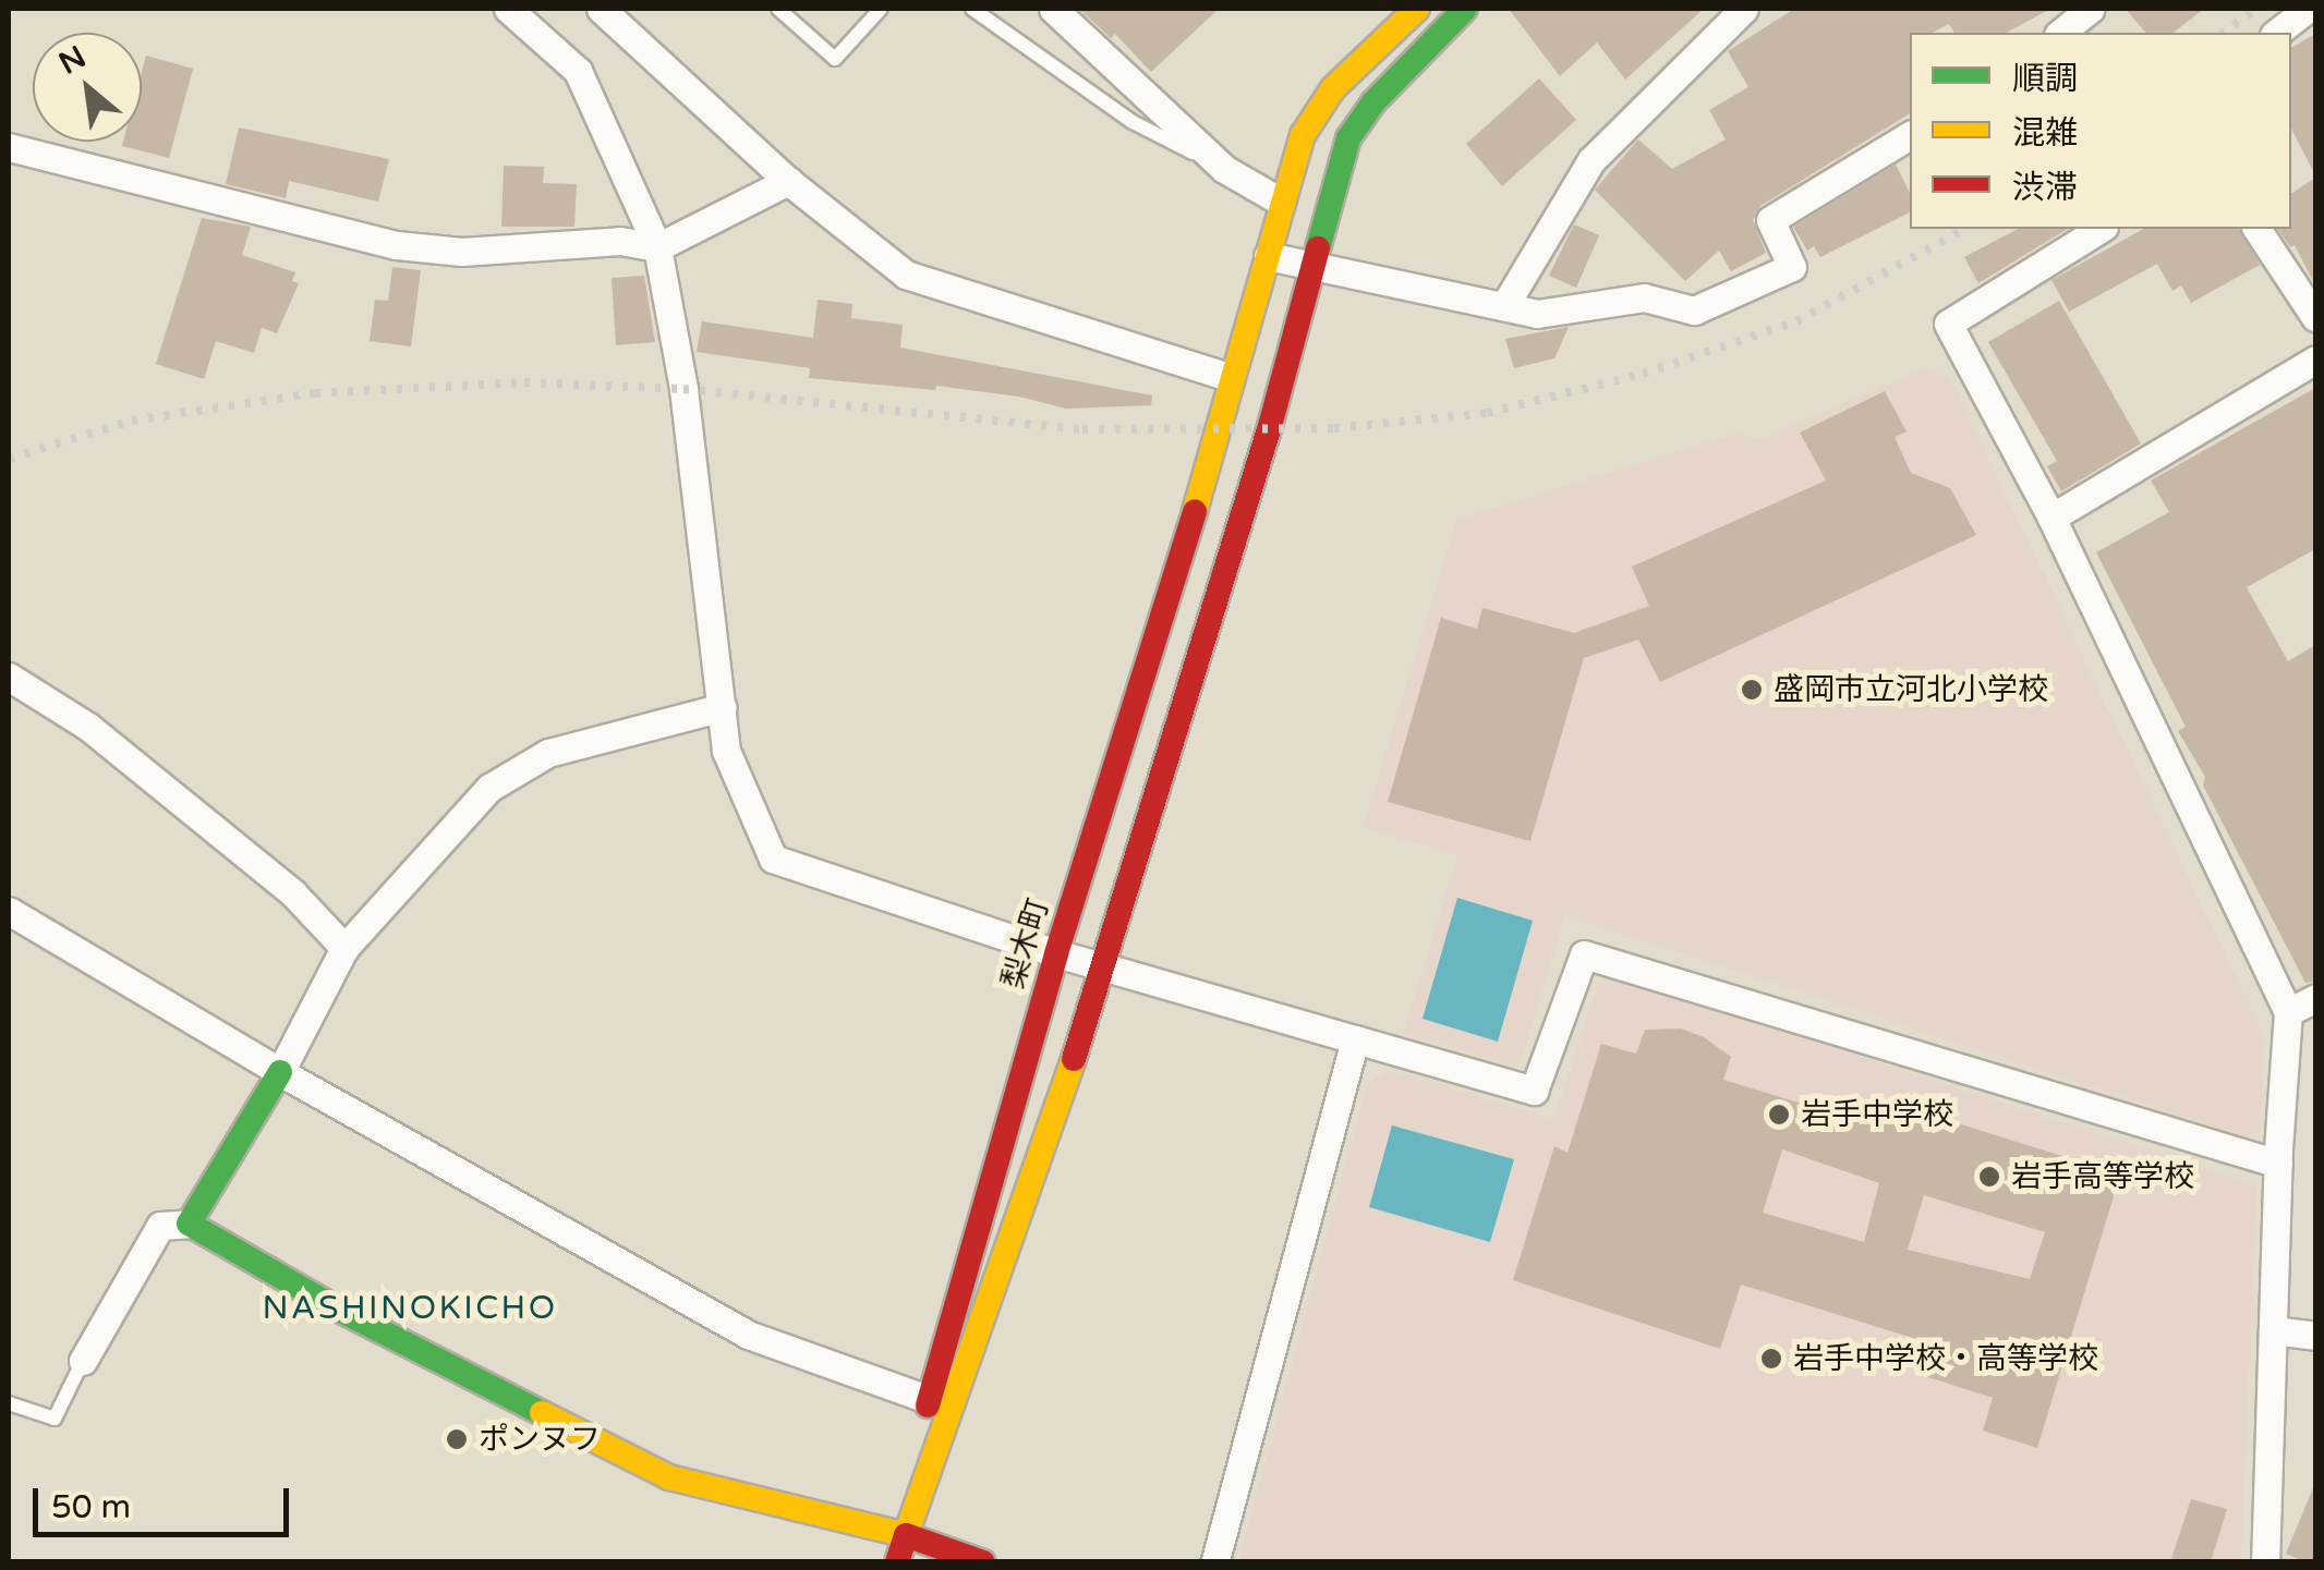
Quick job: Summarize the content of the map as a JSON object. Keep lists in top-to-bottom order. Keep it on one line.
{"streets":{"street":["梨木町"]},"districts":["NASHINOKICHO"],"places":["盛岡市立河北小学校","岩手中学校","岩手高等学校","岩手中学校・高等学校","ポンヌフ"],"legend":["順調","混雑","渋滞"],"scale_bar":"50 m","north":"top left"}
